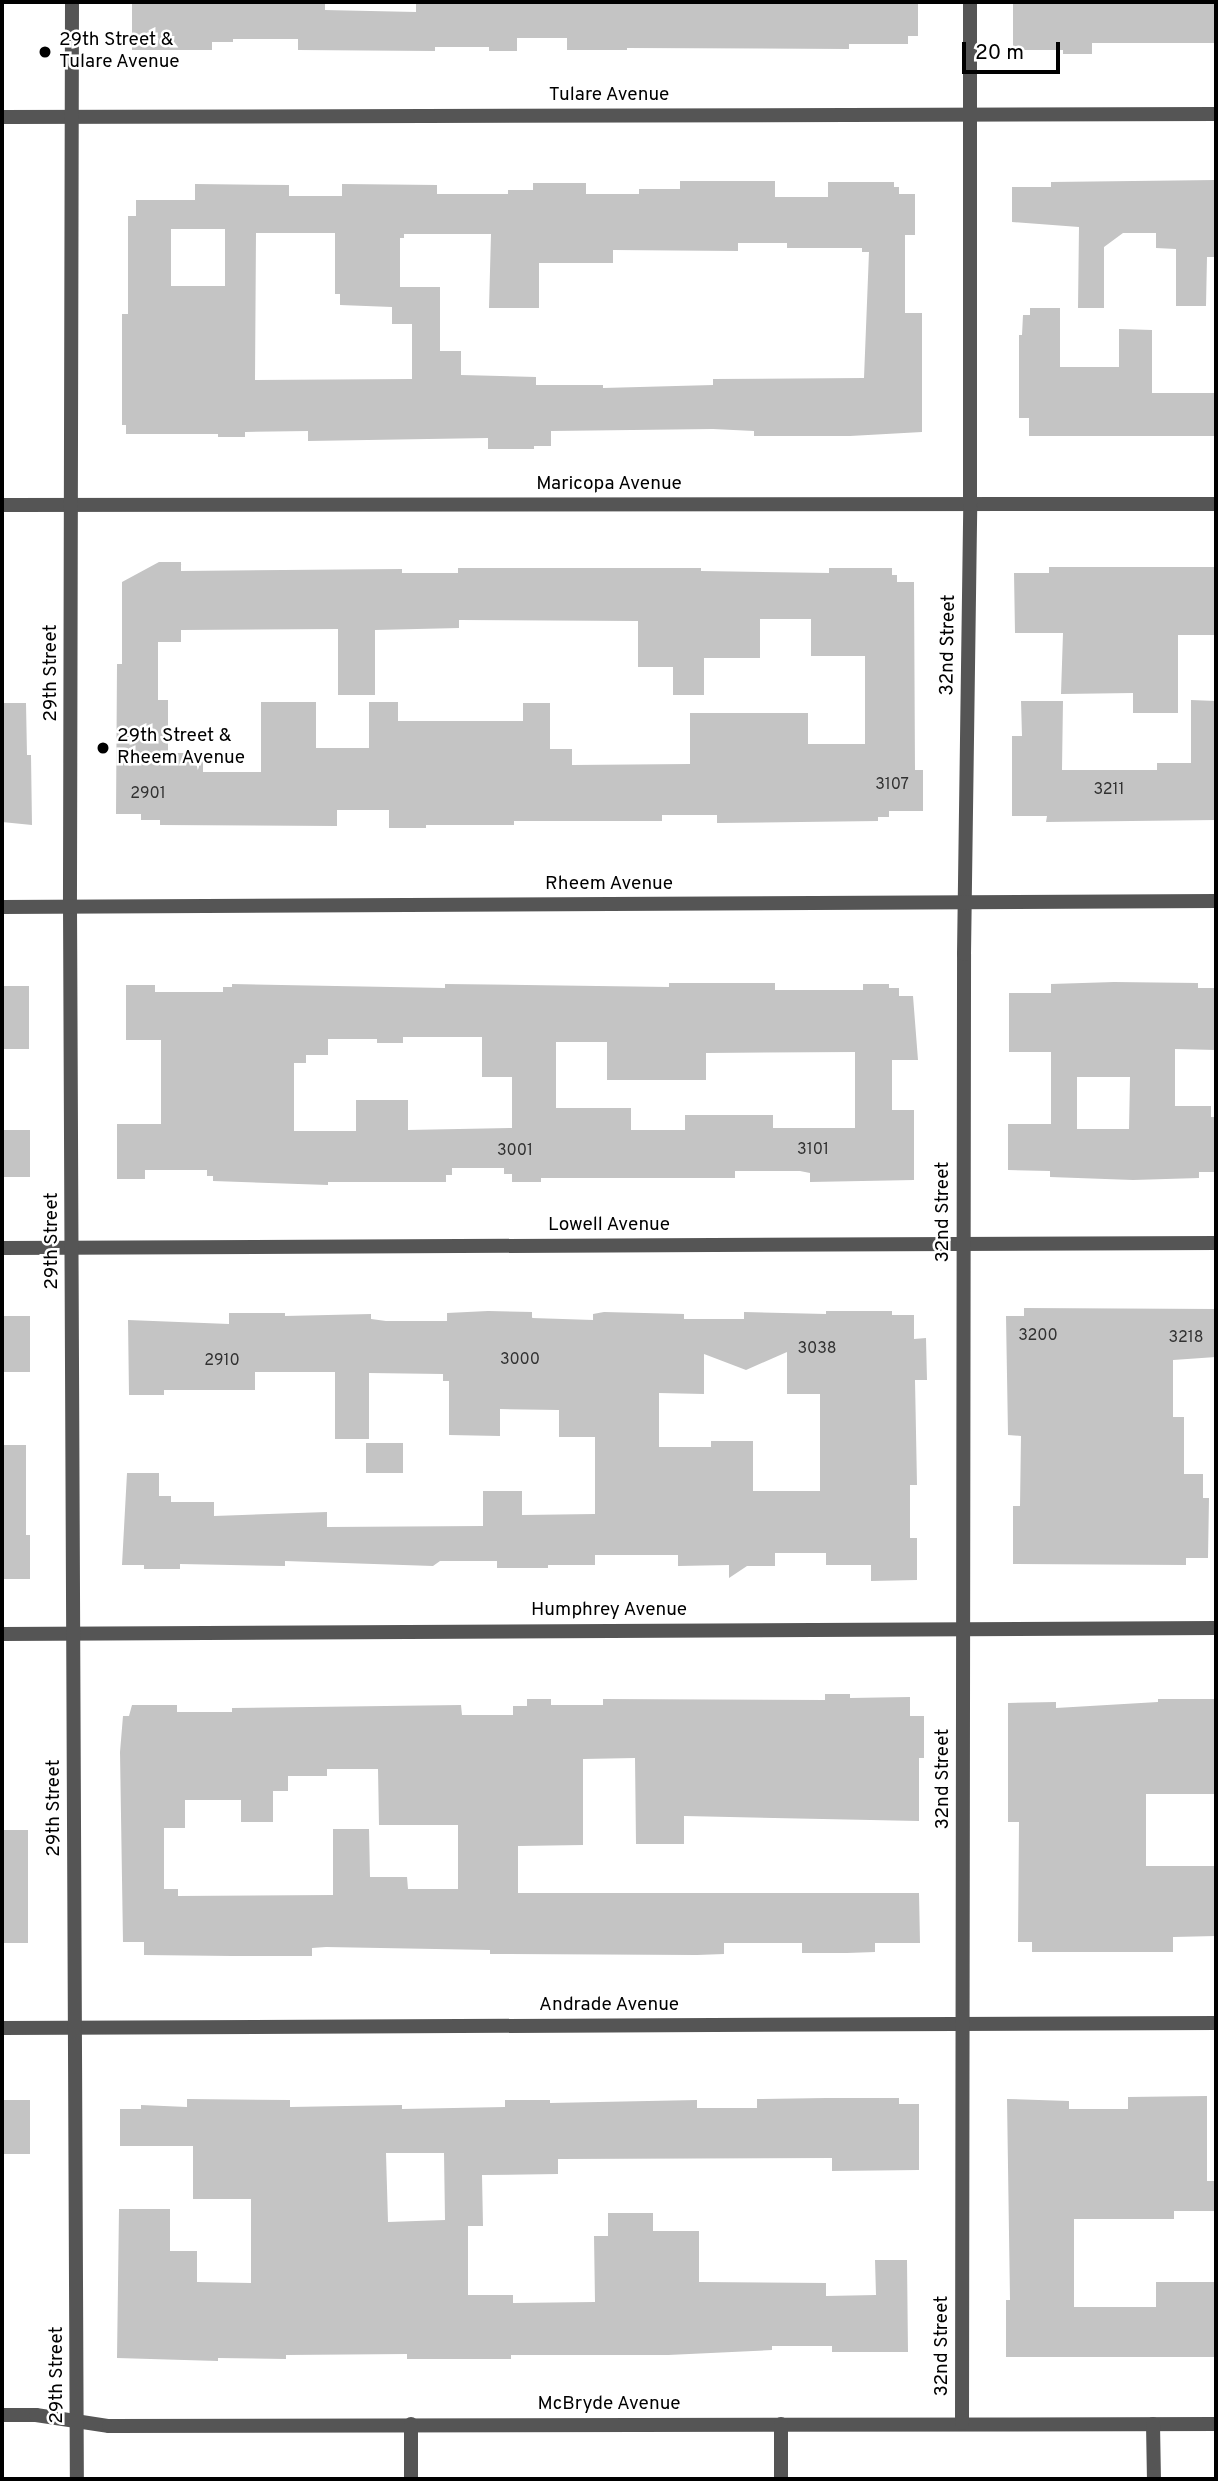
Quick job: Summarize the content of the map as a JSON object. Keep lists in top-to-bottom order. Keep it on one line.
{"streets":{"street":["Tulare Avenue","Maricopa Avenue","32nd Street","29th Street","Rheem Avenue","Lowell Avenue","Humphrey Avenue","Andrade Avenue","McBryde Avenue"]},"crossings":[["Tulare Avenue","32nd Street"],["Tulare Avenue","29th Street"],["Maricopa Avenue","32nd Street"],["Maricopa Avenue","29th Street"],["32nd Street","Rheem Avenue"],["32nd Street","Lowell Avenue"],["32nd Street","Humphrey Avenue"],["32nd Street","Andrade Avenue"],["32nd Street","McBryde Avenue"],["29th Street","Rheem Avenue"],["29th Street","Lowell Avenue"],["29th Street","Humphrey Avenue"],["29th Street","Andrade Avenue"],["29th Street","McBryde Avenue"]],"places":["29th Street & Tulare Avenue","29th Street & Rheem Avenue"],"house_numbers":["3107","3211","2901","3101","3001","3200","3218","3038","3000","2910"],"scale_bar":"20 m"}
